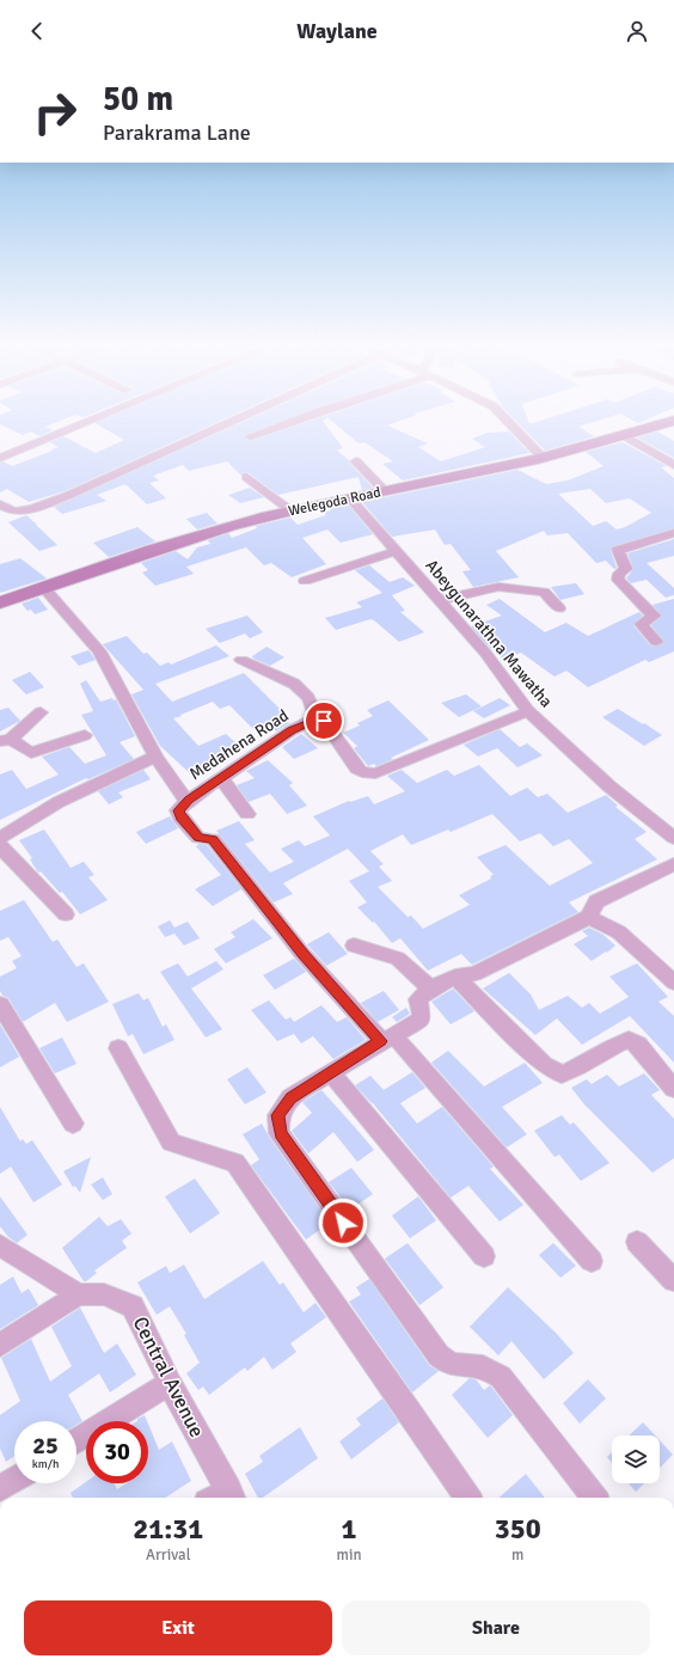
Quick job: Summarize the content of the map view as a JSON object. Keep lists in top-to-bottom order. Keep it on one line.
{"streets":{"street":["Welegoda Road","Abeygunarathna Mawatha","Medahena Road","Central Avenue"]},"crossings":[["Welegoda Road","Abeygunarathna Mawatha"],["Welegoda Road","Medahena Road"]],"page":{"header":"Waylane","turn":["50 m","Parakrama Lane"],"speed":"25 km/h","limit":"30","eta":["21:31","Arrival","1","min","350","m"],"buttons":["Exit","Share"]}}
